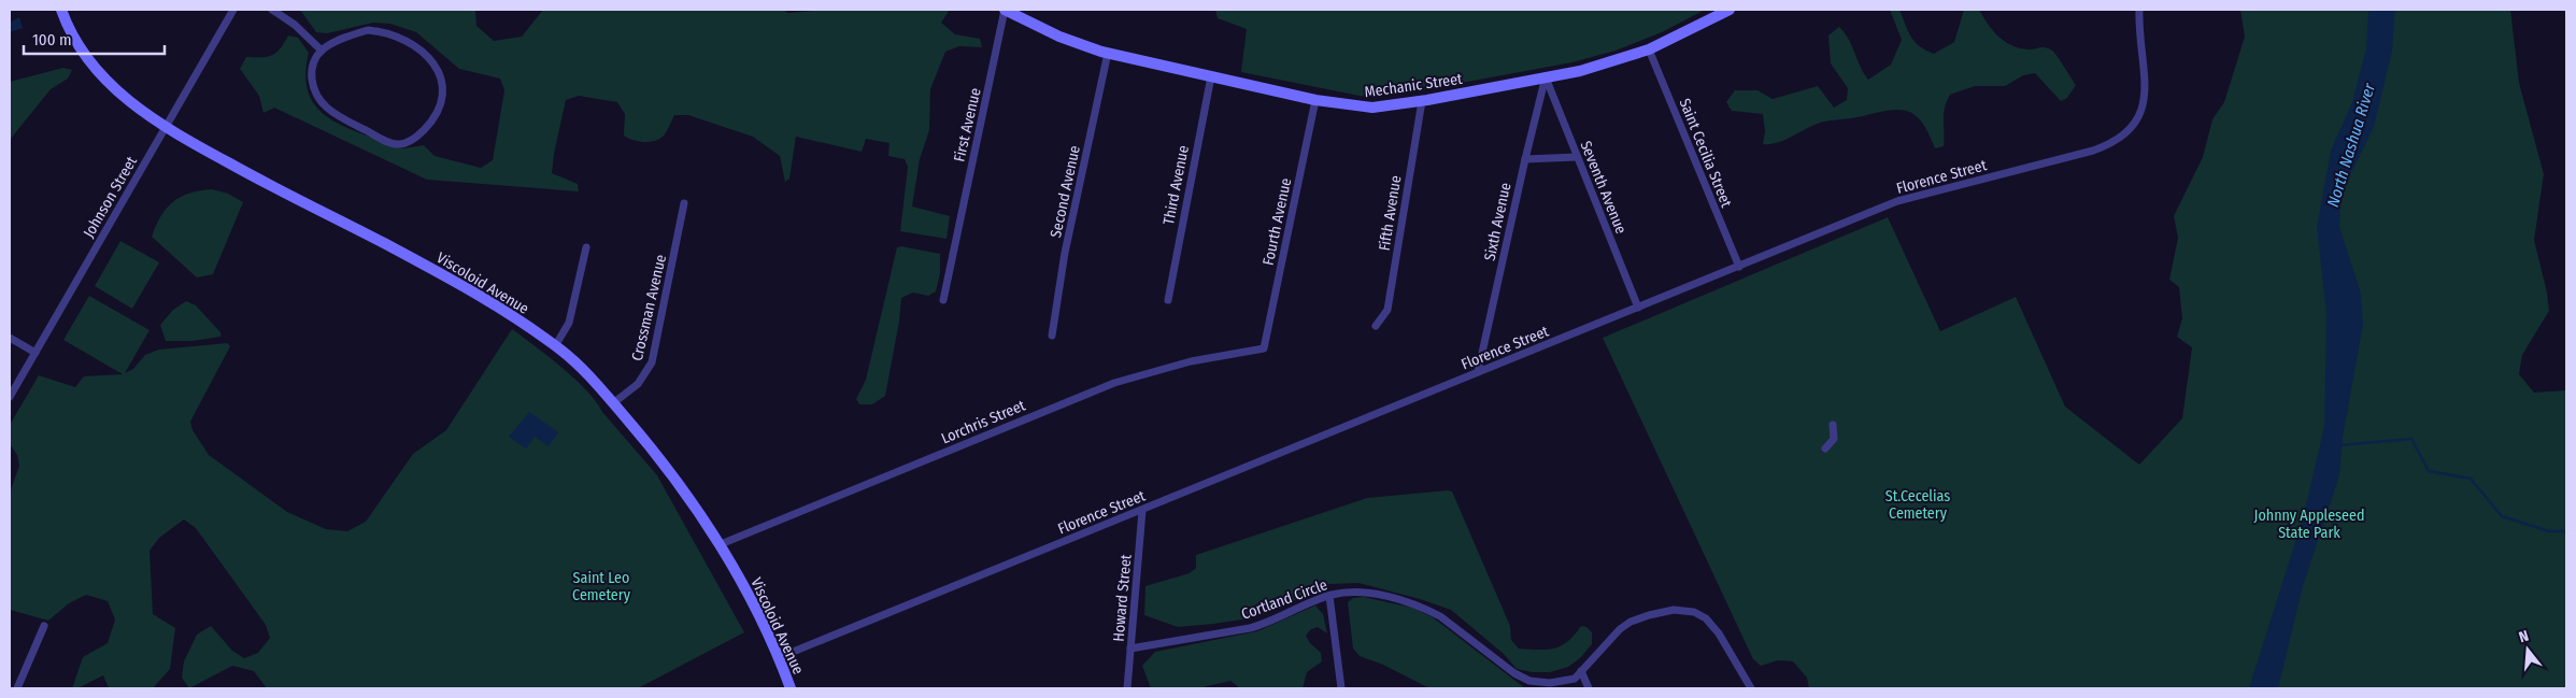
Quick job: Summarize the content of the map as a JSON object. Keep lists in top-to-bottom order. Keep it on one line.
{"streets":{"main road":["Mechanic Street","Viscoloid Avenue"],"street":["First Avenue","Saint Cecilia Street","Florence Street","Third Avenue","Seventh Avenue","Second Avenue","Johnson Street","Fifth Avenue","Fourth Avenue","Sixth Avenue","Crossman Avenue","Lorchris Street","Howard Street","Cortland Circle"]},"crossings":[["Mechanic Street","First Avenue"],["Mechanic Street","Saint Cecilia Street"],["Mechanic Street","Third Avenue"],["Mechanic Street","Seventh Avenue"],["Mechanic Street","Second Avenue"],["Mechanic Street","Fifth Avenue"],["Mechanic Street","Fourth Avenue"],["Mechanic Street","Sixth Avenue"],["Saint Cecilia Street","Florence Street"],["Florence Street","Seventh Avenue"],["Florence Street","Sixth Avenue"],["Florence Street","Viscoloid Avenue"],["Florence Street","Howard Street"],["Seventh Avenue","Sixth Avenue"],["Johnson Street","Viscoloid Avenue"],["Fourth Avenue","Lorchris Street"],["Viscoloid Avenue","Crossman Avenue"],["Viscoloid Avenue","Lorchris Street"],["Howard Street","Cortland Circle"]],"water":["North Nashua River"],"parks":["St.Cecelias Cemetery","Johnny Appleseed State Park","Saint Leo Cemetery"],"scale_bar":"100 m","north":"top"}
